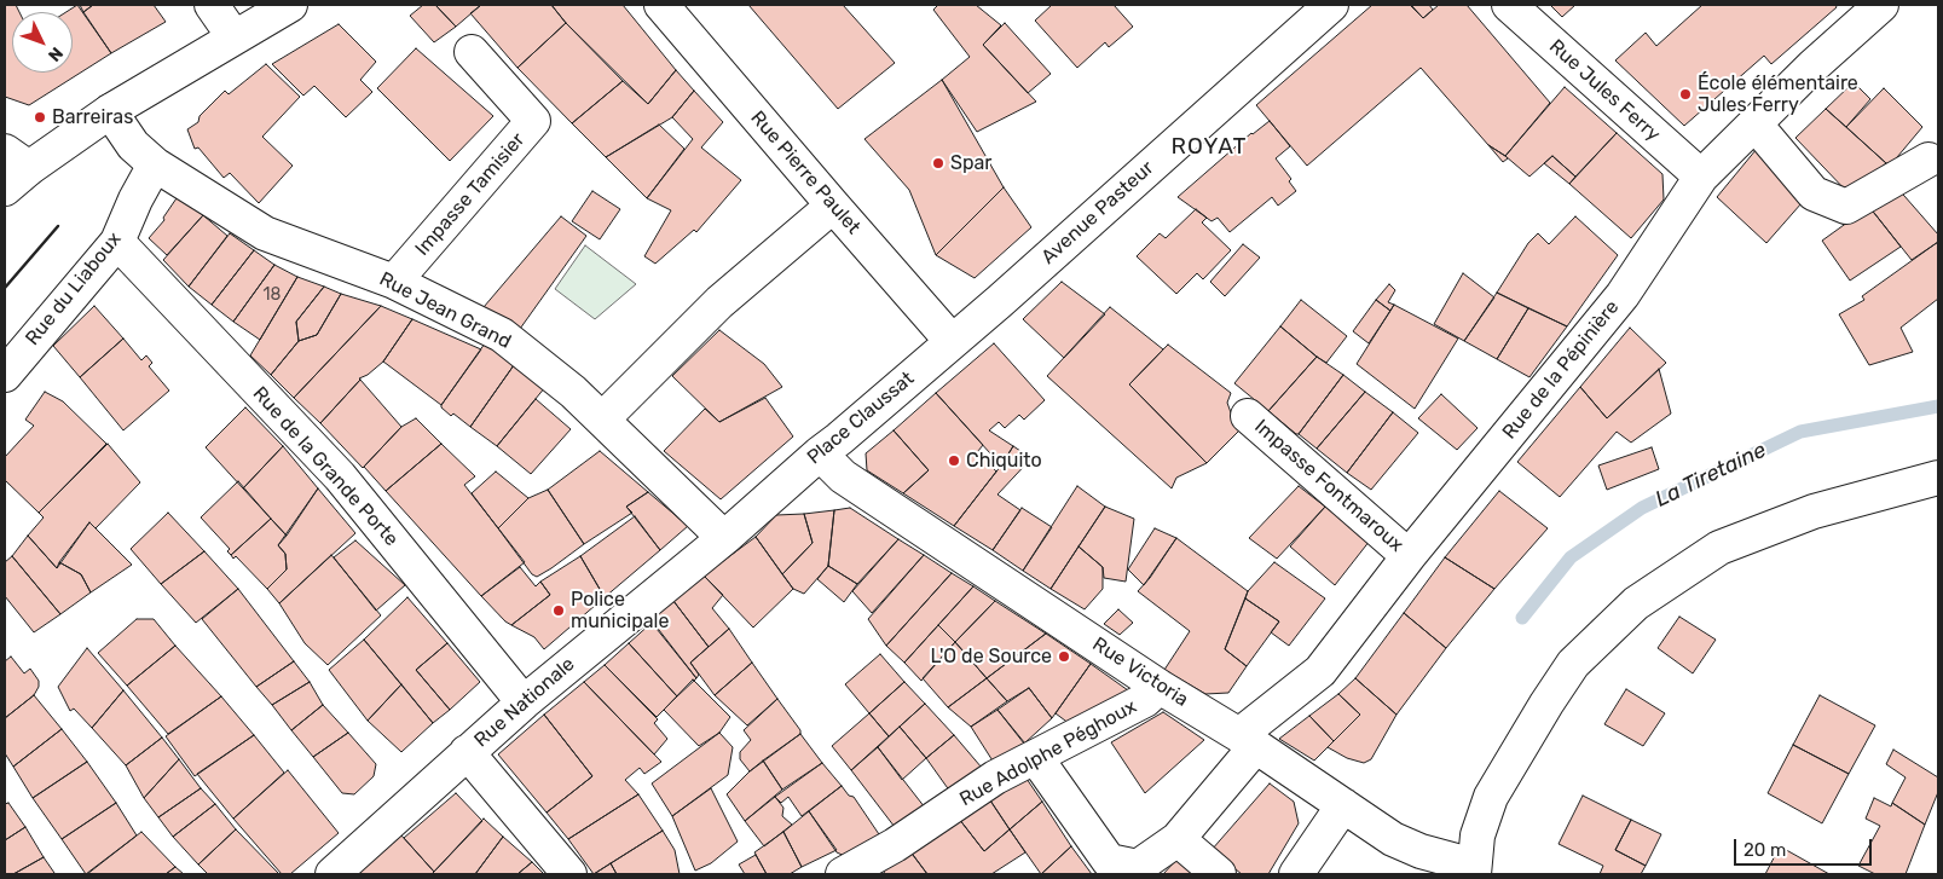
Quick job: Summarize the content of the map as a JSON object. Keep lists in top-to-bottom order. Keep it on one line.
{"streets":{"street":["Rue Jules Ferry","Rue Pierre Paulet","Impasse Tamisier","Avenue Pasteur","Rue du Liaboux","Rue Jean Grand","Rue de la Pépinière","Place Claussat","Rue de la Grande Porte","Impasse Fontmaroux","Rue Victoria","Rue Nationale","Rue Adolphe Péghoux"]},"crossings":[["Rue Jules Ferry","Rue de la Pépinière"],["Rue Pierre Paulet","Place Claussat"],["Impasse Tamisier","Rue Jean Grand"],["Avenue Pasteur","Place Claussat"],["Rue du Liaboux","Rue Jean Grand"],["Rue du Liaboux","Rue de la Grande Porte"],["Rue Jean Grand","Place Claussat"],["Rue Jean Grand","Rue Nationale"],["Rue de la Pépinière","Impasse Fontmaroux"],["Rue de la Pépinière","Rue Victoria"],["Rue de la Pépinière","Rue Adolphe Péghoux"],["Place Claussat","Rue Victoria"],["Place Claussat","Rue Nationale"],["Rue de la Grande Porte","Rue Nationale"],["Rue Victoria","Rue Adolphe Péghoux"]],"districts":["ROYAT"],"water":["La Tiretaine"],"places":["École élémentaire Jules Ferry","Barreiras","Spar","Chiquito","Police municipale","L'O de Source"],"house_numbers":["18"],"scale_bar":"20 m","north":"bottom right"}
